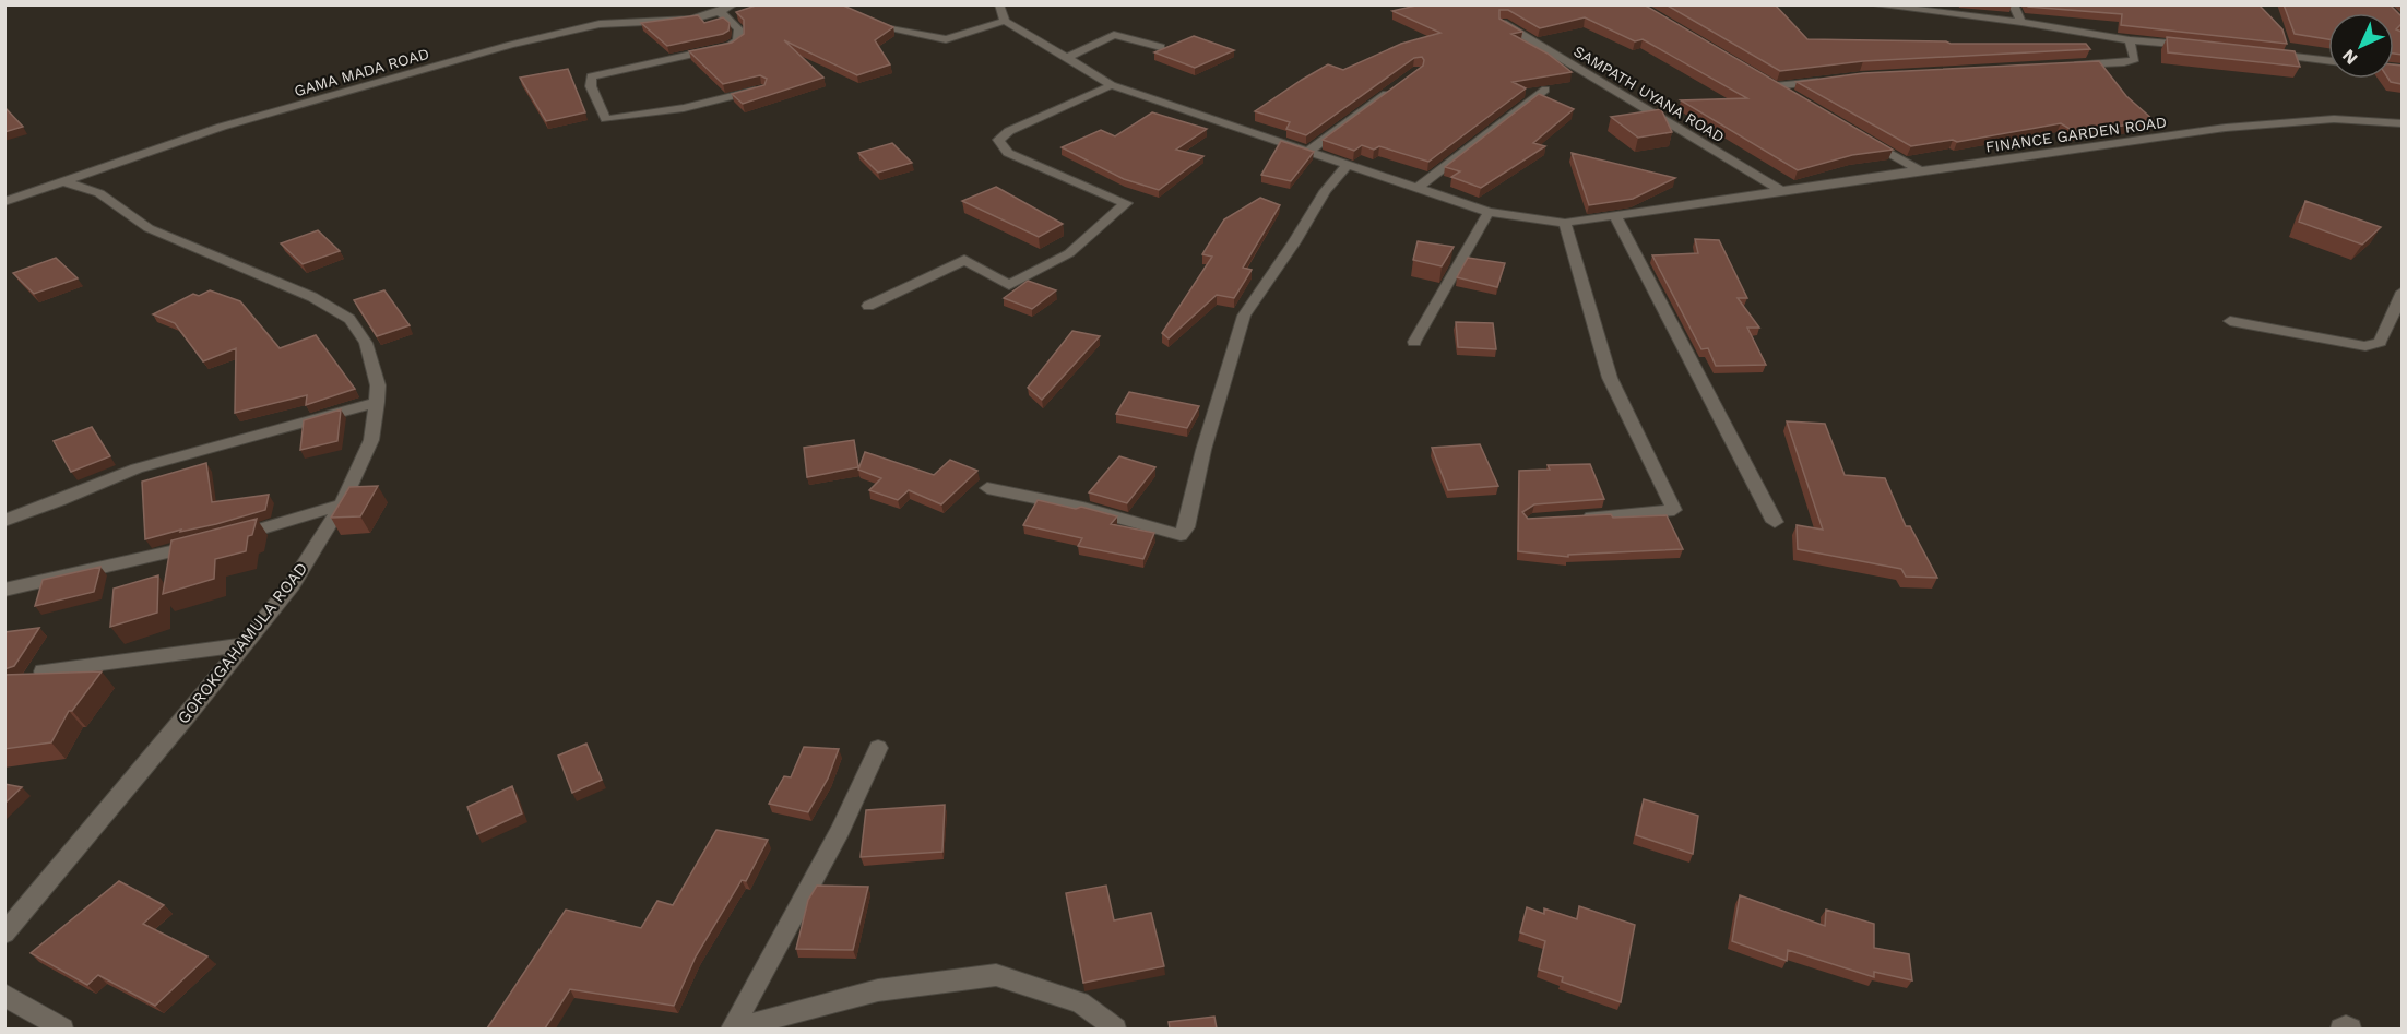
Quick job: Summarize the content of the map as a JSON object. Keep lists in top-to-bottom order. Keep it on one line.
{"streets":{"street":["GAMA MADA ROAD","SAMPATH UYANA ROAD","FINANCE GARDEN ROAD","GOROKGAHAMULA ROAD"]},"crossings":[["GAMA MADA ROAD","GOROKGAHAMULA ROAD"],["SAMPATH UYANA ROAD","FINANCE GARDEN ROAD"]],"north":"bottom left"}
